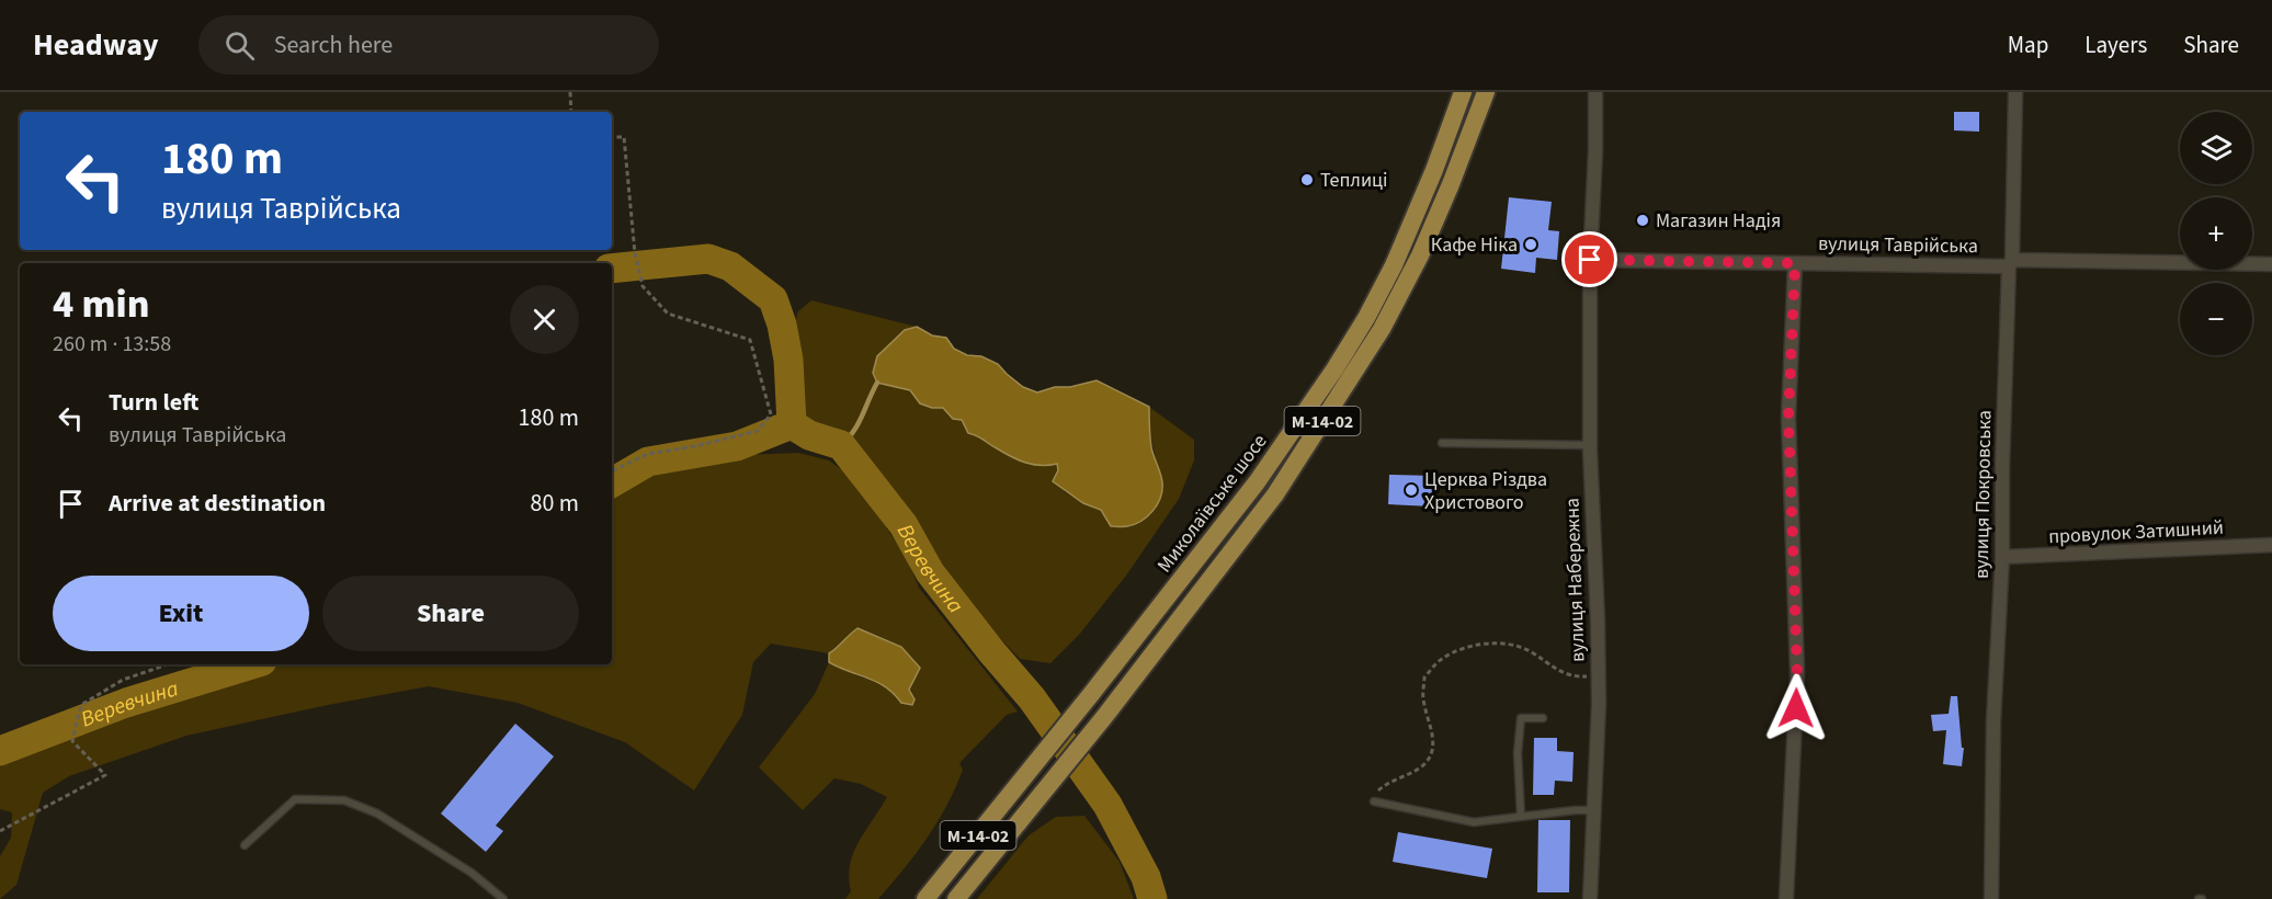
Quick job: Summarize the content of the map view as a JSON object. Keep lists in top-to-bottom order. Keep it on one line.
{"streets":{"main road":["М-14-02","Миколаївське шосе"],"street":["вулиця Таврійська","вулиця Покровська","провулок Затишний","вулиця Набережна"]},"crossings":[["вулиця Таврійська","вулиця Покровська"],["вулиця Таврійська","вулиця Набережна"],["вулиця Покровська","провулок Затишний"]],"water":["Веревчина"],"places":["Теплиці","Магазин Надія","Кафе Ніка","Церква Різдва Христового"],"page":{"header":"Headway","search":"Search here","nav":["Map","Layers","Share"],"map_buttons":["+","−"],"turn":["180 m","вулиця Таврійська"],"heading":["4 min","260 m · 13:58"],"list":[{"name":"Turn left","note":"вулиця Таврійська","value":"180 m"},{"name":"Arrive at destination","value":"80 m"}],"buttons":["Exit","Share"]}}
